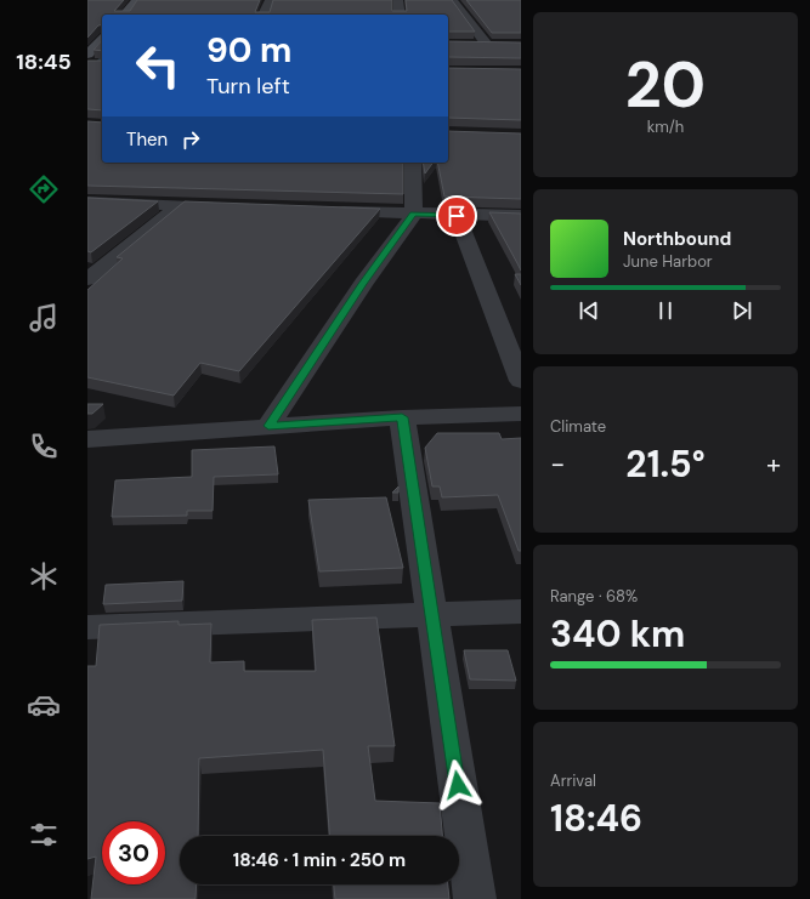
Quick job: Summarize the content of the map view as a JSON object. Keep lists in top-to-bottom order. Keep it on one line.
{"page":{"tabs":"18:45","tile":[["20","km/h"],"Climate",["Range · 68%","340 km"],["Arrival","18:46"]],"turn":["90 m","Turn left"],"then":"Then","song":["Northbound","June Harbor"],"heat":["−","21.5°","+"],"limit":"30","trip":"18:46 · 1 min · 250 m"}}
